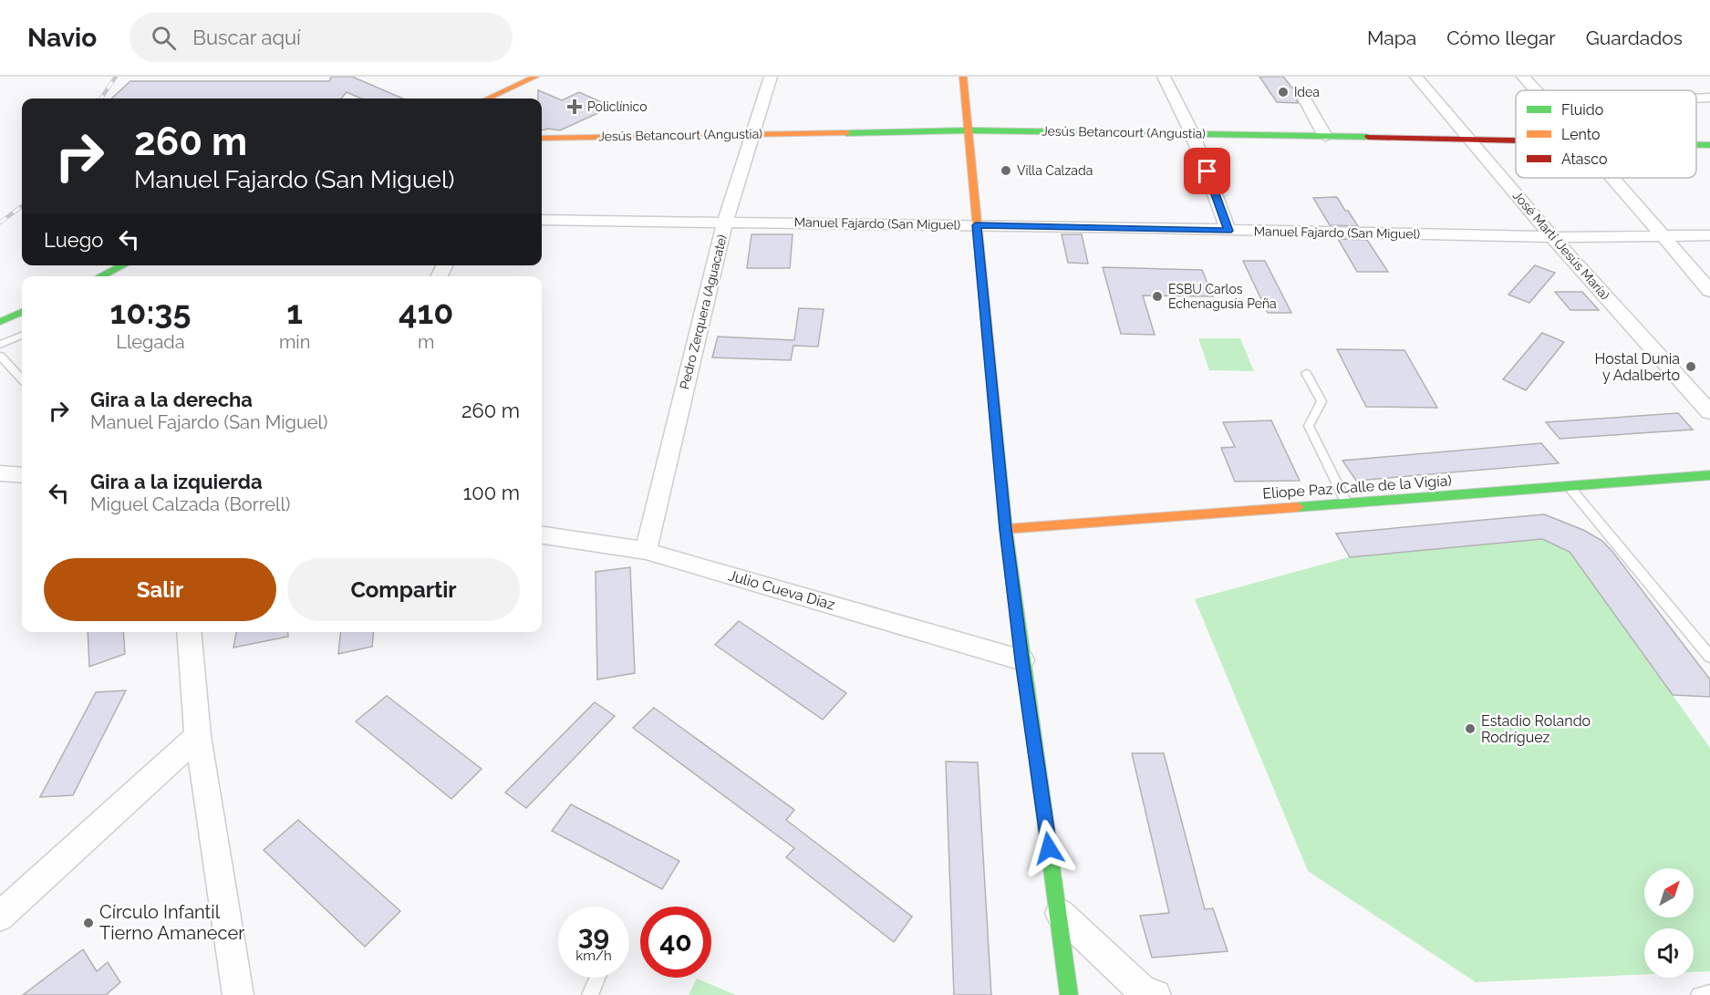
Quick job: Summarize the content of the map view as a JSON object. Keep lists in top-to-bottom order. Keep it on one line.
{"streets":{"street":["Jesús Betancourt (Angustia)","Manuel Fajardo (San Miguel)","José Martí (Jesús María)","Pedro Zerquera (Aguacate)","Eliope Paz (Calle de la Vigía)","Julio Cueva Diaz"]},"crossings":[["Jesús Betancourt (Angustia)","José Martí (Jesús María)"],["Jesús Betancourt (Angustia)","Pedro Zerquera (Aguacate)"],["Manuel Fajardo (San Miguel)","José Martí (Jesús María)"],["Manuel Fajardo (San Miguel)","Pedro Zerquera (Aguacate)"],["Pedro Zerquera (Aguacate)","Julio Cueva Diaz"]],"places":{"other":["Idea","Villa Calzada","ESBU Carlos Echenagusía Peña","Hostal Dunia y Adalberto","Estadio Rolando Rodríguez","Círculo Infantil Tierno Amanecer"],"health":["Policlínico"]},"legend":["Fluido","Lento","Atasco"],"north":"top right","page":{"header":"Navio","search":"Buscar aquí","nav":["Mapa","Cómo llegar","Guardados"],"turn":["260 m","Manuel Fajardo (San Miguel)"],"then":"Luego","eta":["10:35","Llegada","1","min","410","m"],"list":[{"name":"Gira a la derecha","note":"Manuel Fajardo (San Miguel)","value":"260 m"},{"name":"Gira a la izquierda","note":"Miguel Calzada (Borrell)","value":"100 m"}],"buttons":["Salir","Compartir"],"speed":"39 km/h","limit":"40"}}
